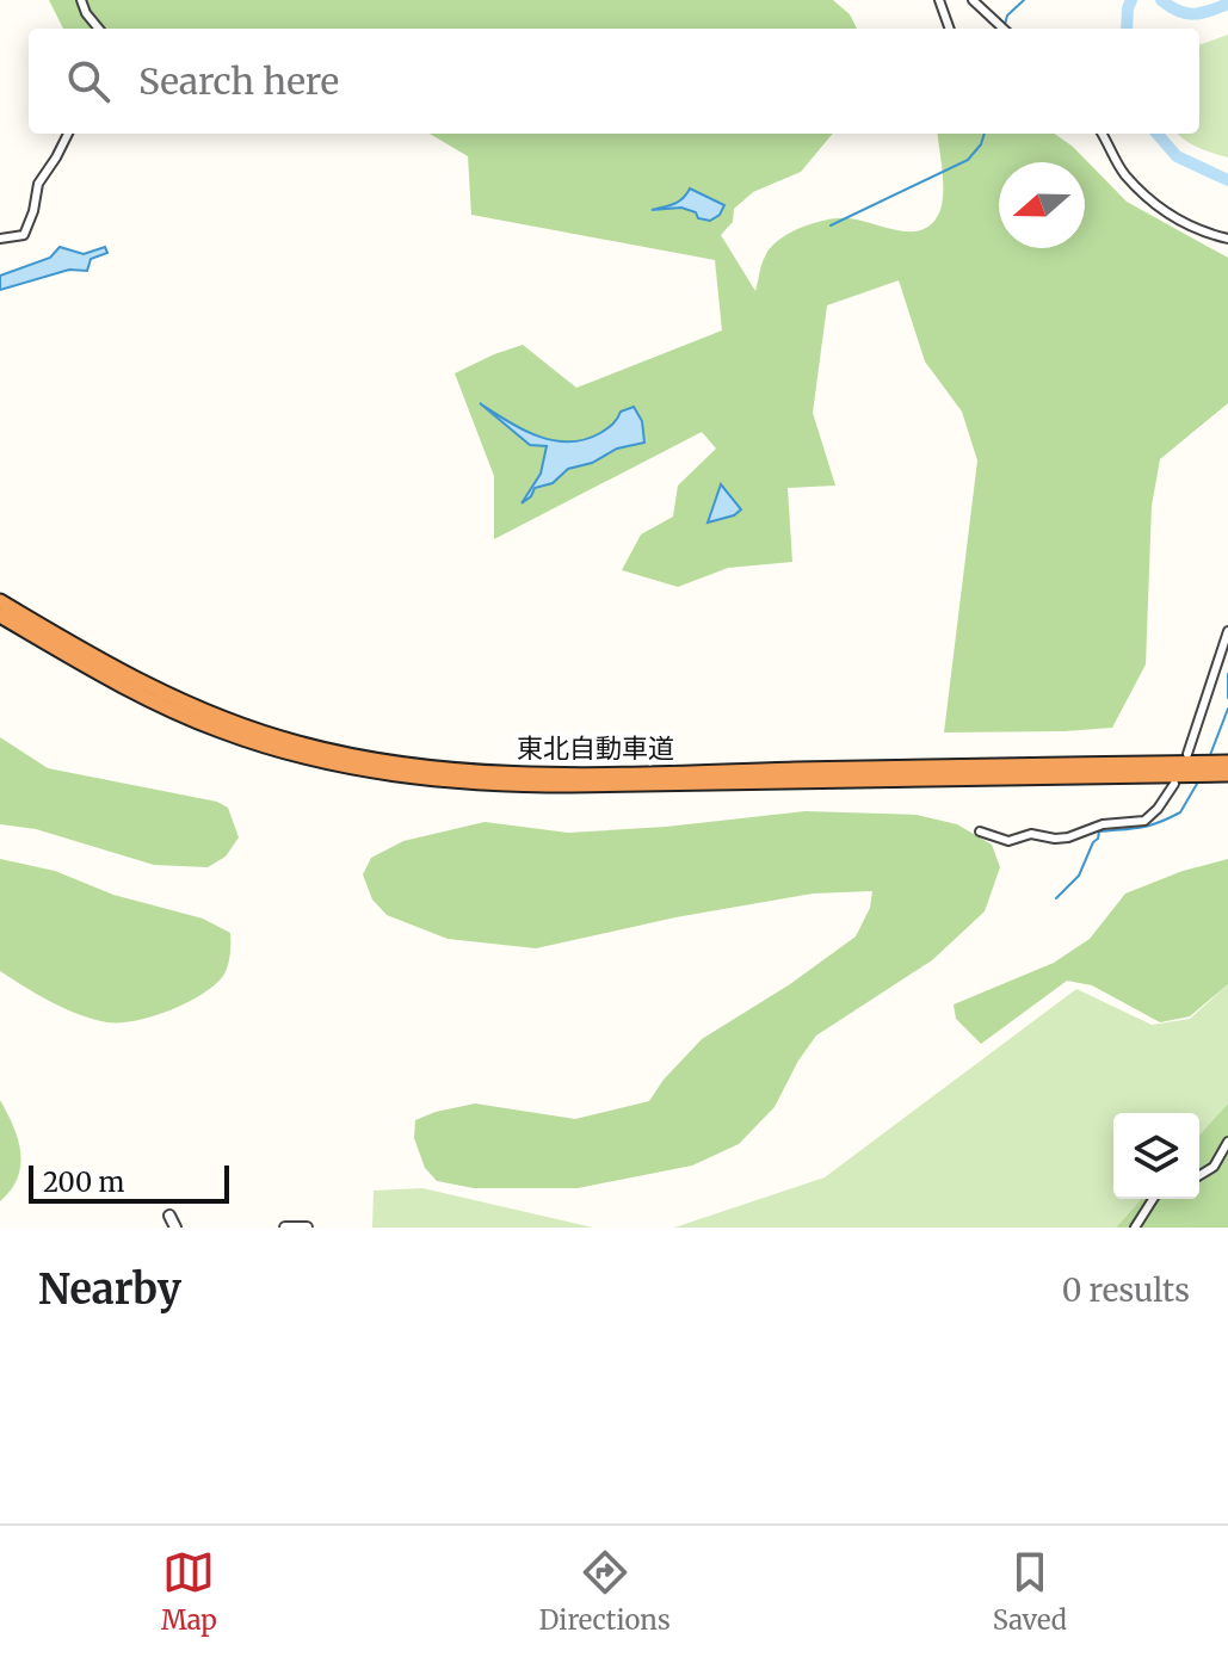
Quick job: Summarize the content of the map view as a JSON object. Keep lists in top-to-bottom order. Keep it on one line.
{"streets":{"highway":["東北自動車道"]},"scale_bar":"200 m","north":"left","page":{"search":"Search here","scale":"200 m","heading":["Nearby","0 results"],"nav":["Map","Directions","Saved"]}}
